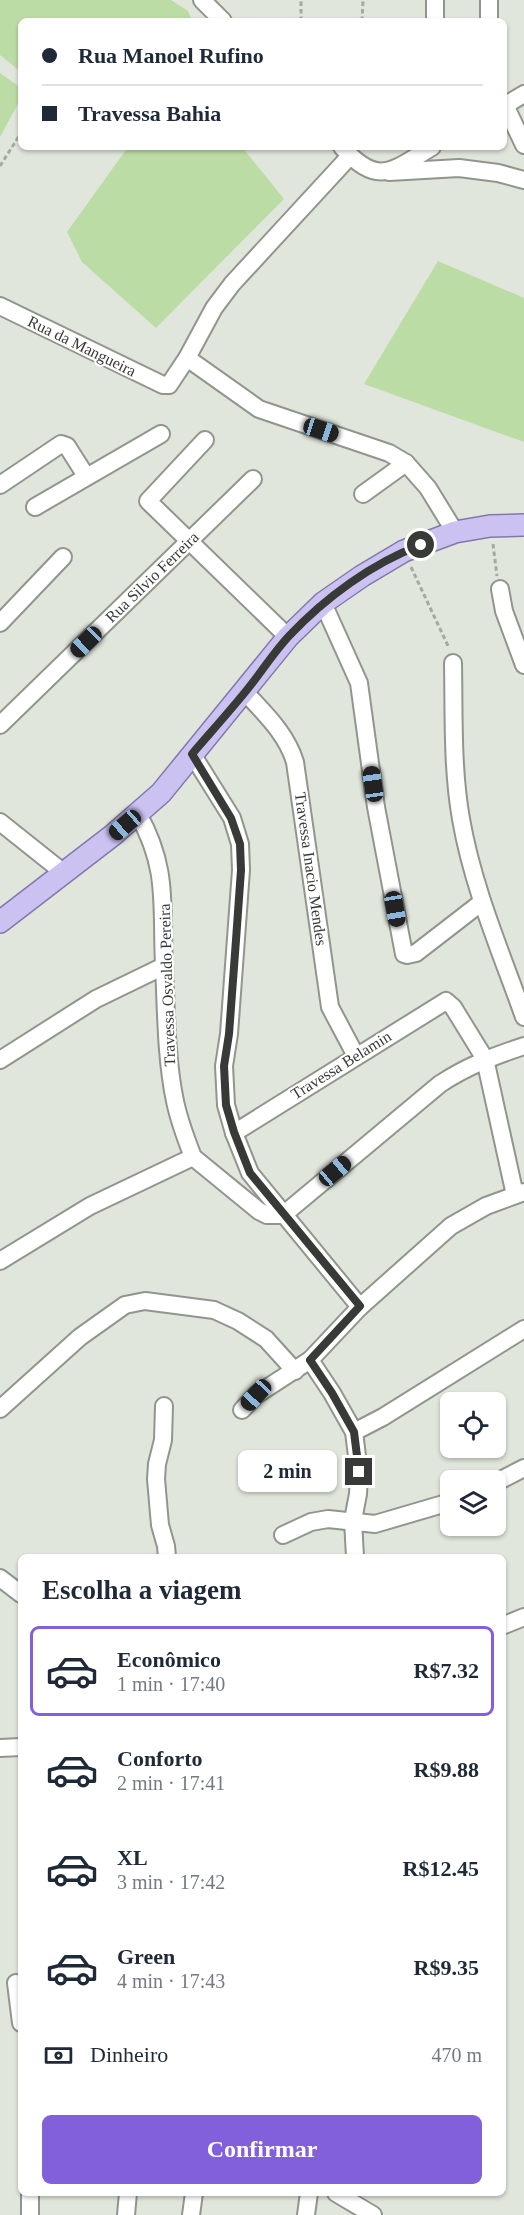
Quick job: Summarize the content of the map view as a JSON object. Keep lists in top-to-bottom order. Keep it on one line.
{"streets":{"street":["Rua da Mangueira","Rua Silvio Ferreira","Travessa Inacio Mendes","Travessa Osvaldo Pereira","Travessa Belamin"]},"crossings":[["Travessa Inacio Mendes","Travessa Belamin"]],"page":{"banner":["Rua Manoel Rufino","Travessa Bahia"],"bubble":"2 min","heading":"Escolha a viagem","list":[{"name":"Econômico","note":"1 min · 17:40","value":"R$7.32"},{"name":"Conforto","note":"2 min · 17:41","value":"R$9.88"},{"name":"XL","note":"3 min · 17:42","value":"R$12.45"},{"name":"Green","note":"4 min · 17:43","value":"R$9.35"}],"pay":["Dinheiro","470 m"],"buttons":"Confirmar"}}
